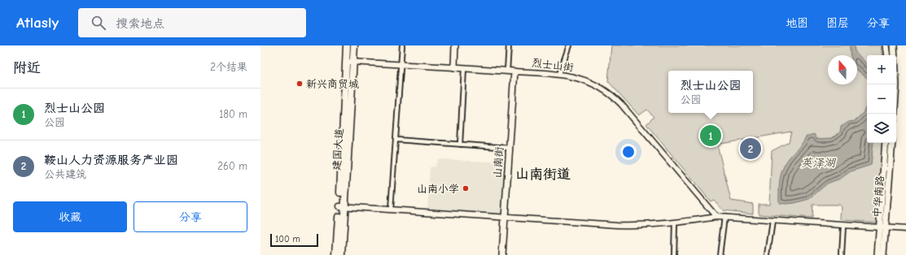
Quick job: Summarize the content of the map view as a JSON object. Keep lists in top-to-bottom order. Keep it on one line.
{"streets":{"highway":["建国大道"],"main road":["烈士山街","山南街","中华南路"]},"crossings":[["烈士山街","建国大道"],["烈士山街","山南街"]],"districts":["山南街道"],"water":["英泽湖"],"places":["新兴商贸城","山南小学"],"scale_bar":"100 m","north":"top","page":{"header":"Atlasly","search":"搜索地点","nav":["地图","图层","分享"],"heading":["附近","2个结果"],"map_buttons":["+","−"],"popup":["烈士山公园","公园"],"list":[{"mark":"1","name":"烈士山公园","note":"公园","value":"180 m"},{"mark":"2","name":"鞍山人力资源服务产业园","note":"公共建筑","value":"260 m"}],"pins":["1","2"],"buttons":["收藏","分享"],"scale":"100 m"}}
